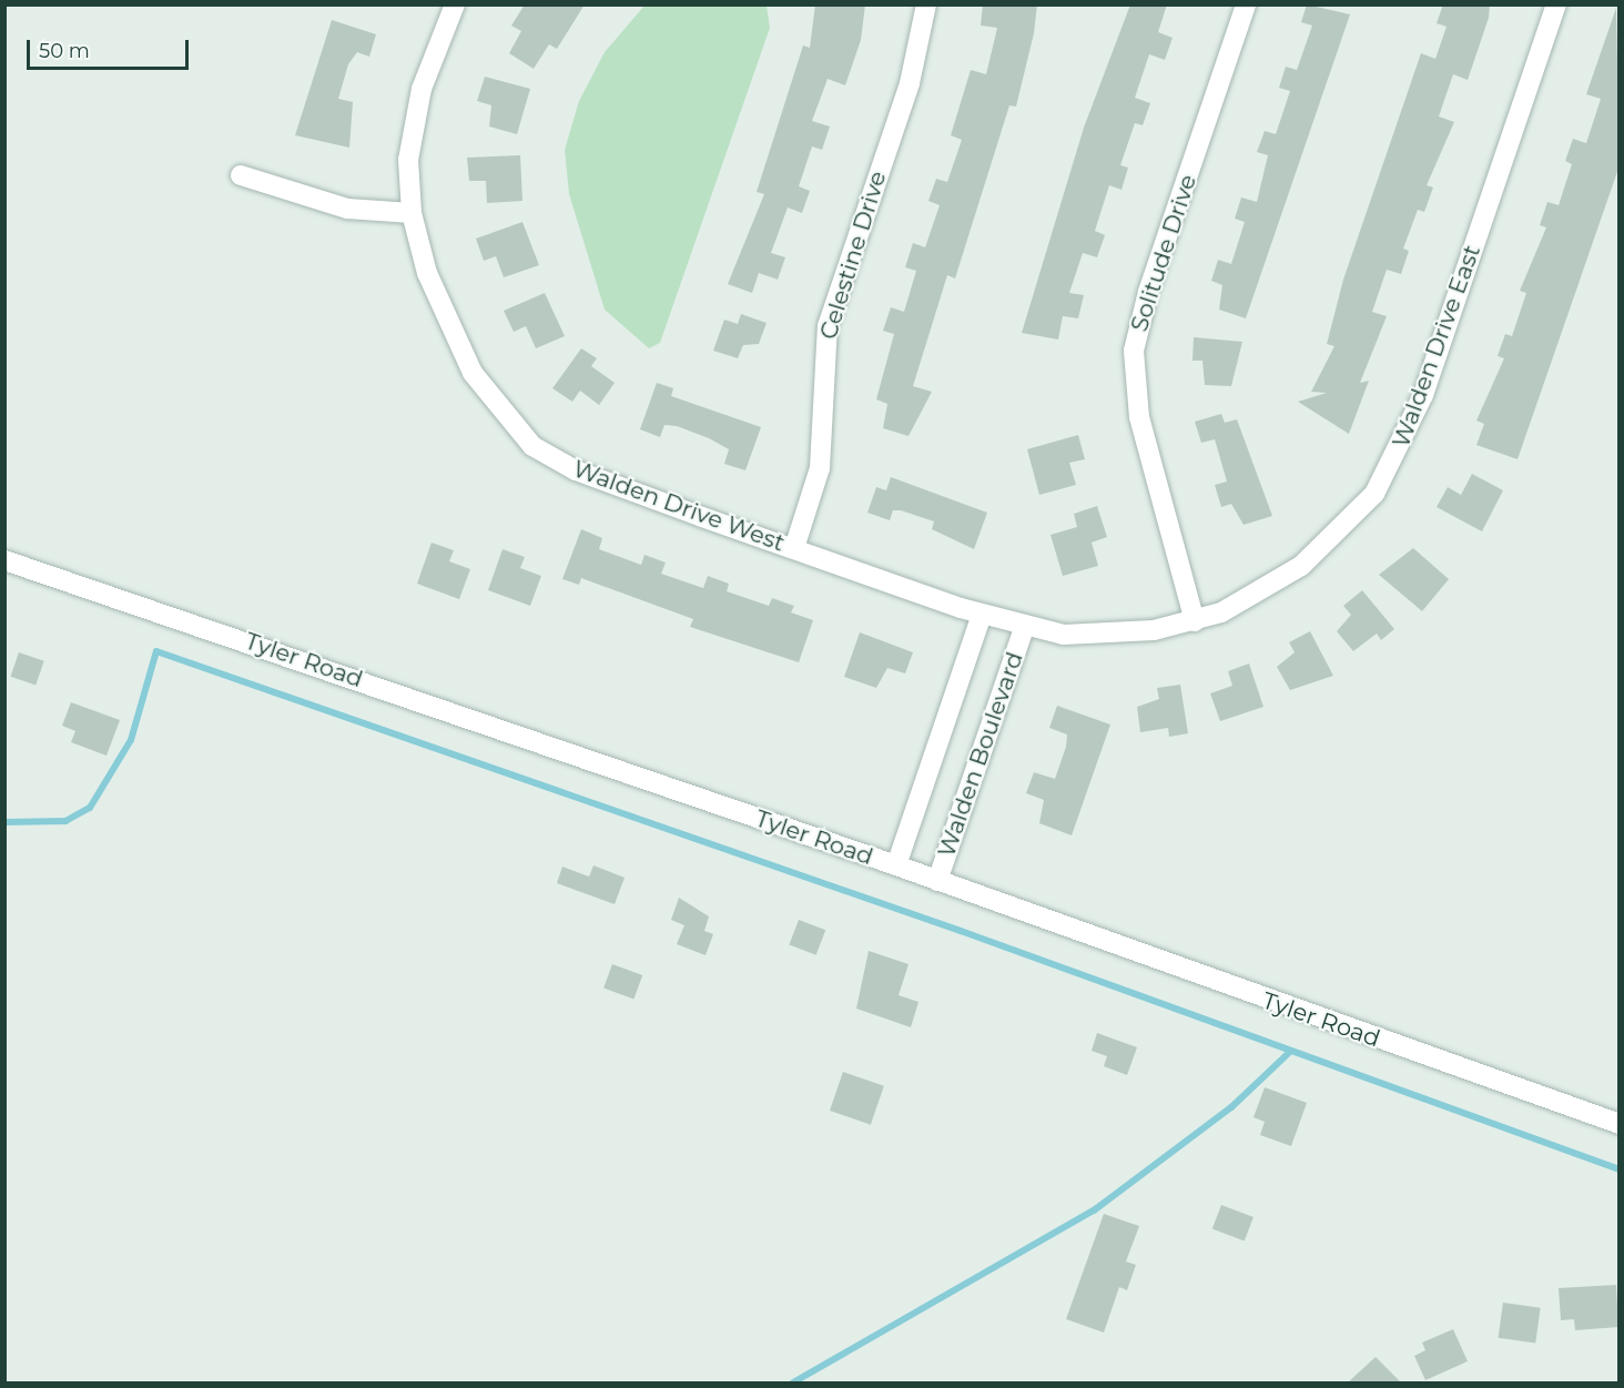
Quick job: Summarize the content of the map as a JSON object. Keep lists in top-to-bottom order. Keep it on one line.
{"streets":{"street":["Solitude Drive","Celestine Drive","Walden Drive East","Walden Drive West","Tyler Road","Walden Boulevard"]},"crossings":[["Solitude Drive","Walden Drive East"],["Celestine Drive","Walden Drive West"],["Walden Drive East","Walden Drive West"],["Walden Drive East","Walden Boulevard"],["Walden Drive West","Walden Boulevard"],["Tyler Road","Walden Boulevard"]],"scale_bar":"50 m"}
